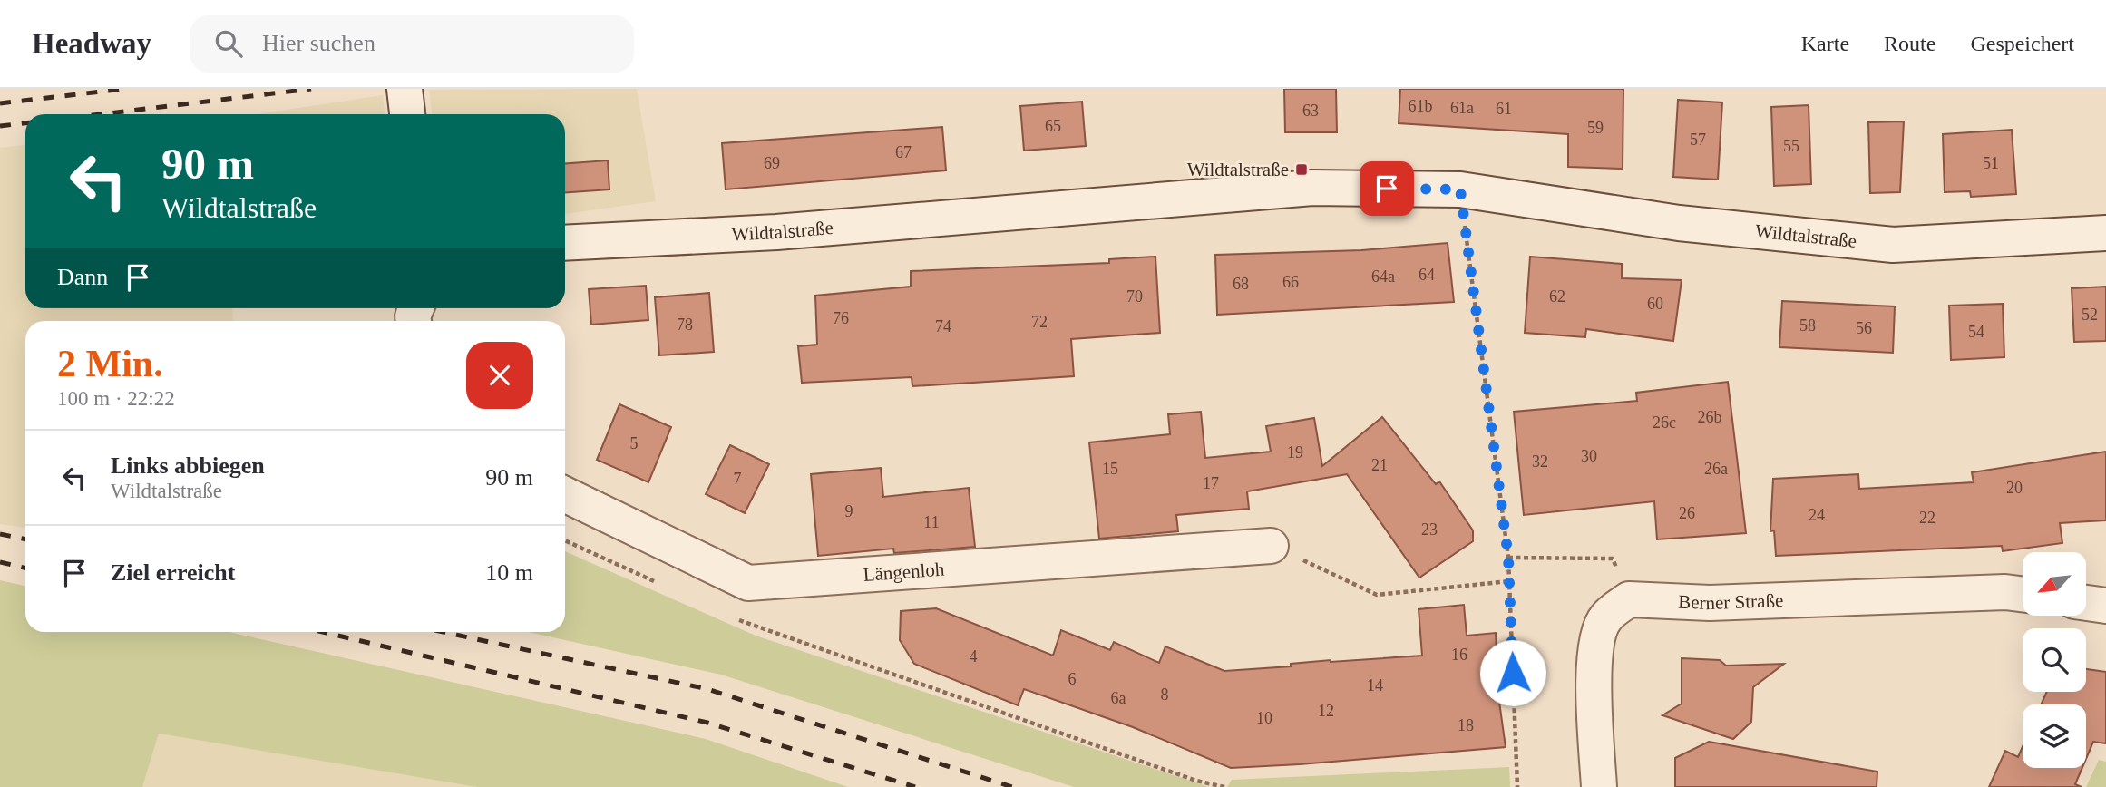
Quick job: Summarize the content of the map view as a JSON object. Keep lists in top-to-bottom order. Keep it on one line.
{"streets":{"street":["Wildtalstraße","Längenloh","Berner Straße"]},"places":{"transit":["Wildtalstraße"]},"house_numbers":["61b","61a","61","63","65","59","57","55","67","69","51","64","64a","66","68","70","62","60","52","76","72","78","58","74","56","54","26b","26c","5","19","30","32","21","15","26a","7","17","20","9","26","24","22","11","23","16","4","6","14","8","6a","12","10","18"],"north":"bottom left","page":{"header":"Headway","search":"Hier suchen","nav":["Karte","Route","Gespeichert"],"turn":["90 m","Wildtalstraße"],"then":"Dann","heading":["2 Min.","100 m · 22:22"],"list":[{"name":"Links abbiegen","note":"Wildtalstraße","value":"90 m"},{"name":"Ziel erreicht","value":"10 m"}]}}
